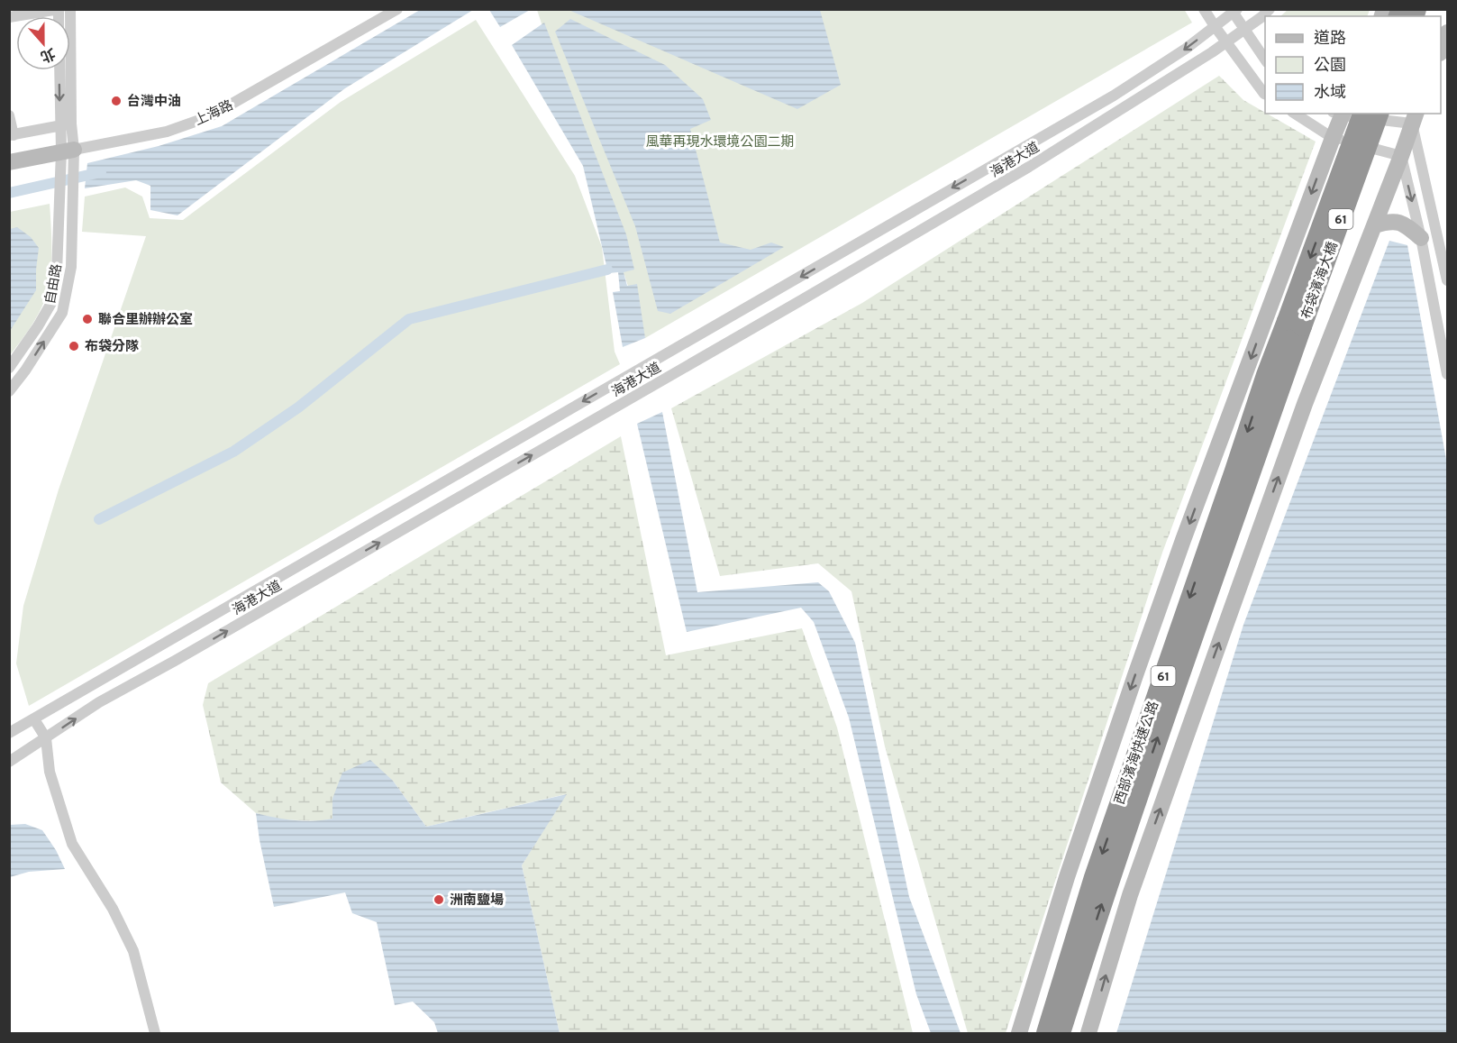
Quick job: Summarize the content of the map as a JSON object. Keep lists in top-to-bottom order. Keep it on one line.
{"streets":{"highway":["61","布袋濱海大橋","西部濱海快速公路"],"street":["上海路","海港大道","自由路"]},"crossings":[["上海路","自由路"],["布袋濱海大橋","西部濱海快速公路"]],"parks":["風華再現水環境公園二期"],"places":["台灣中油","聯合里辦辦公室","布袋分隊","洲南鹽場"],"legend":["道路","公園","水域"],"north":"bottom"}
